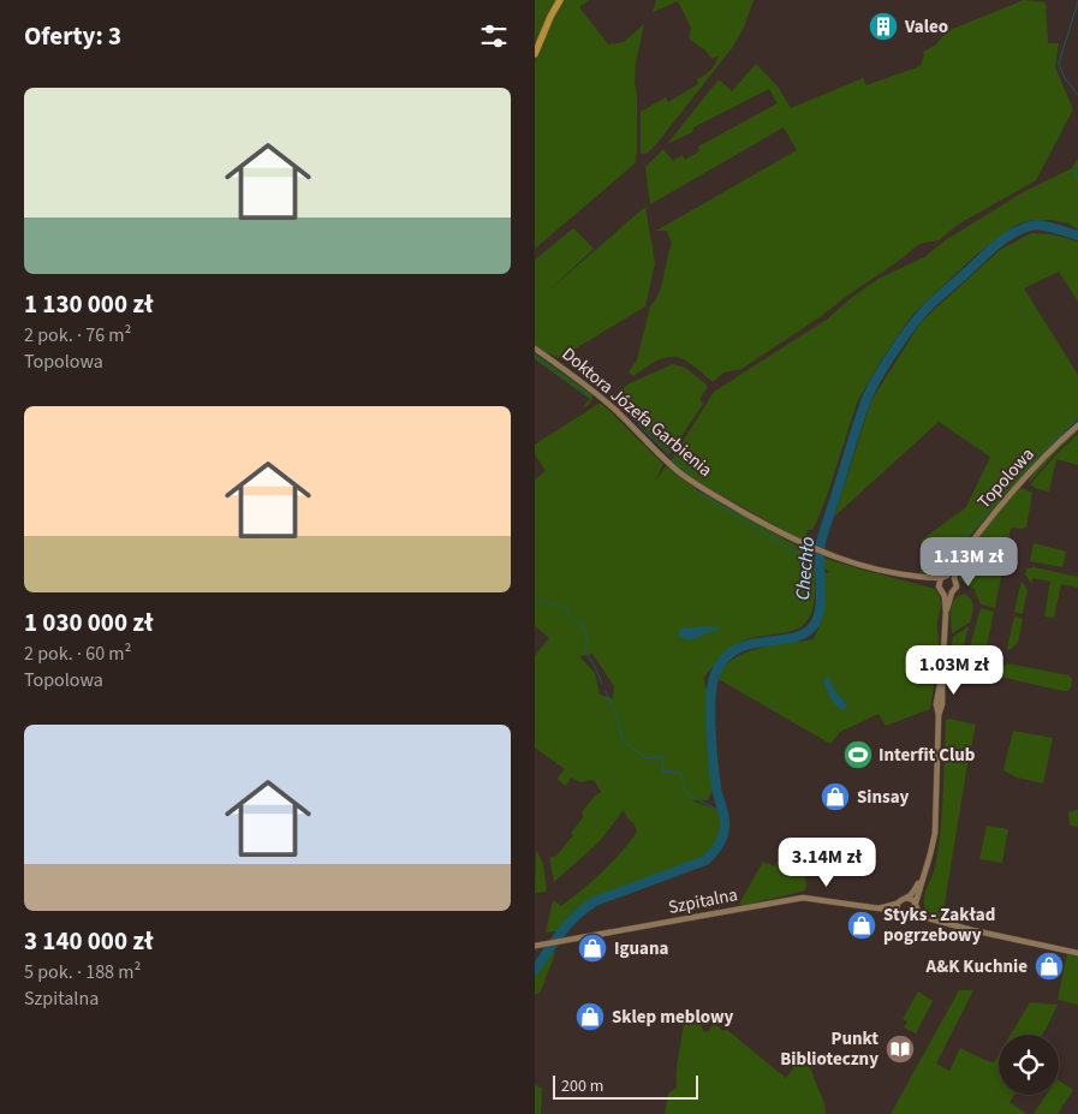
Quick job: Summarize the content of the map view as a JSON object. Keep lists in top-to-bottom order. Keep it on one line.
{"streets":{"main road":["Doktora Józefa Garbienia","Topolowa","Szpitalna"]},"crossings":[["Doktora Józefa Garbienia","Topolowa"]],"water":["Chechło"],"places":{"building":["Valeo"],"sports":["Interfit Club"],"shop":["Sinsay","Styks - Zakład pogrzebowy","Iguana","A&K Kuchnie","Sklep meblowy"],"library":["Punkt Biblioteczny"]},"scale_bar":"200 m","page":{"heading":"Oferty: 3","list":[{"name":"1 130 000 zł","note":"2 pok. · 76 m² · Topolowa"},{"name":"1 030 000 zł","note":"2 pok. · 60 m² · Topolowa"},{"name":"3 140 000 zł","note":"5 pok. · 188 m² · Szpitalna"}],"price":["1.13M zł","1.03M zł","3.14M zł"],"scale":"200 m"}}
